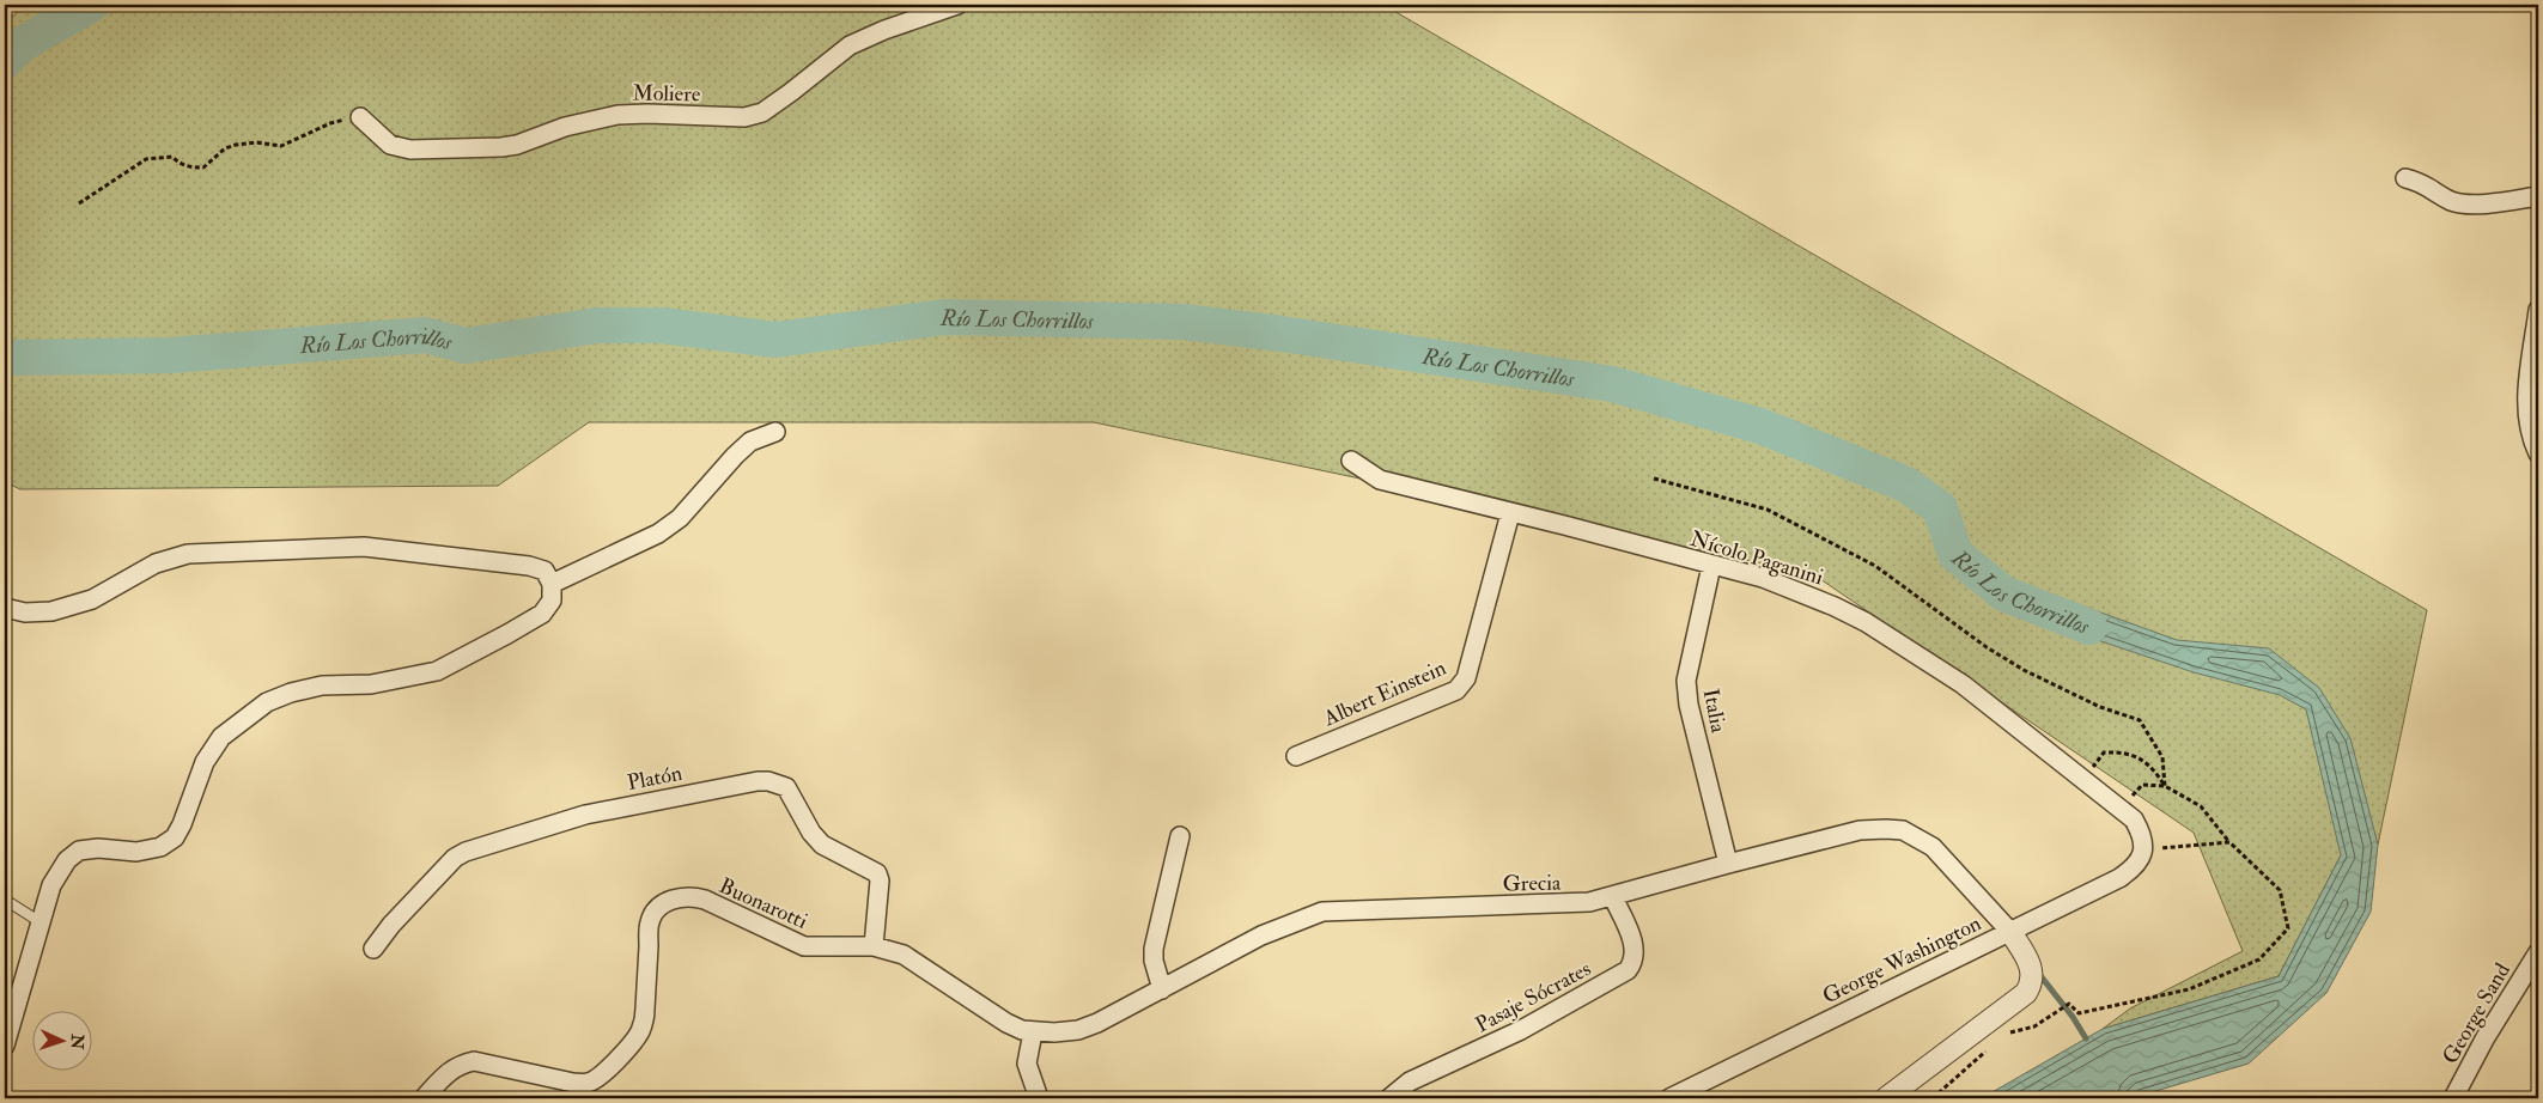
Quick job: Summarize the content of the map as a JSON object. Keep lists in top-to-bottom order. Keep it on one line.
{"streets":{"street":["Moliere","Nícolo Paganini","Albert Einstein","Italia","Platón","Grecia","Buonarotti","George Washington","Pasaje Sócrates","George Sand"]},"crossings":[["Nícolo Paganini","Albert Einstein"],["Nícolo Paganini","Italia"],["Nícolo Paganini","George Washington"],["Italia","Grecia"],["Platón","Buonarotti"],["Grecia","Buonarotti"],["Grecia","George Washington"],["Grecia","Pasaje Sócrates"]],"water":["Río Los Chorrillos"],"north":"right"}
